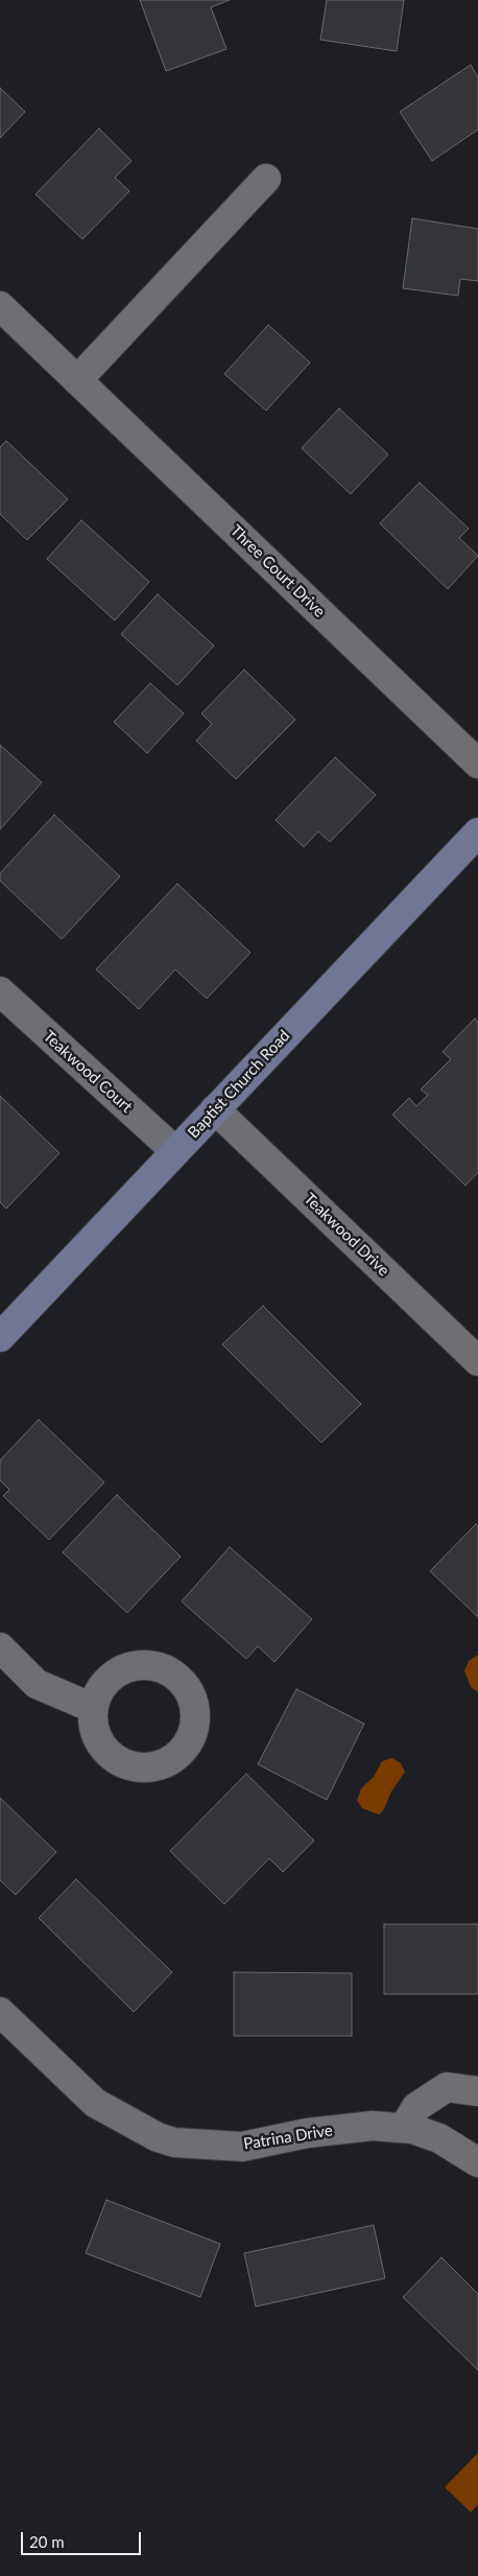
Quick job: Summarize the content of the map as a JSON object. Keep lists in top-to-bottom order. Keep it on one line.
{"streets":{"street":["Three Court Drive","Teakwood Court","Baptist Church Road","Teakwood Drive","Patrina Drive"]},"crossings":[["Teakwood Court","Baptist Church Road"],["Baptist Church Road","Teakwood Drive"]],"scale_bar":"20 m"}
